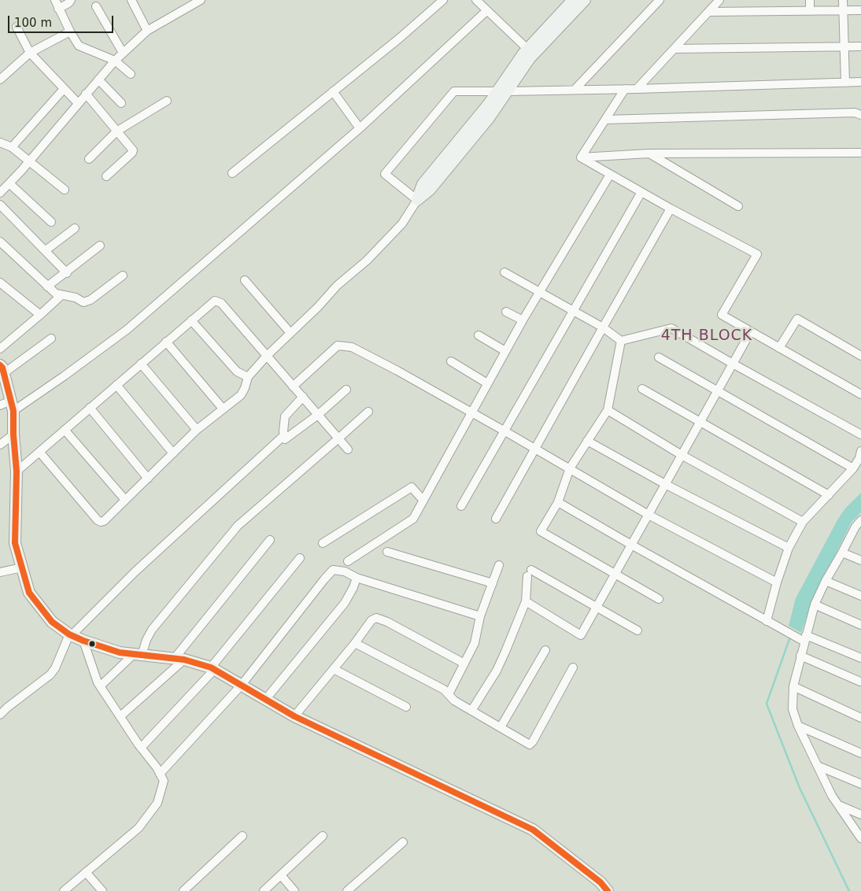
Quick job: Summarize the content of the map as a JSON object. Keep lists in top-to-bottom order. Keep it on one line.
{"districts":["4TH BLOCK"],"scale_bar":"100 m"}
